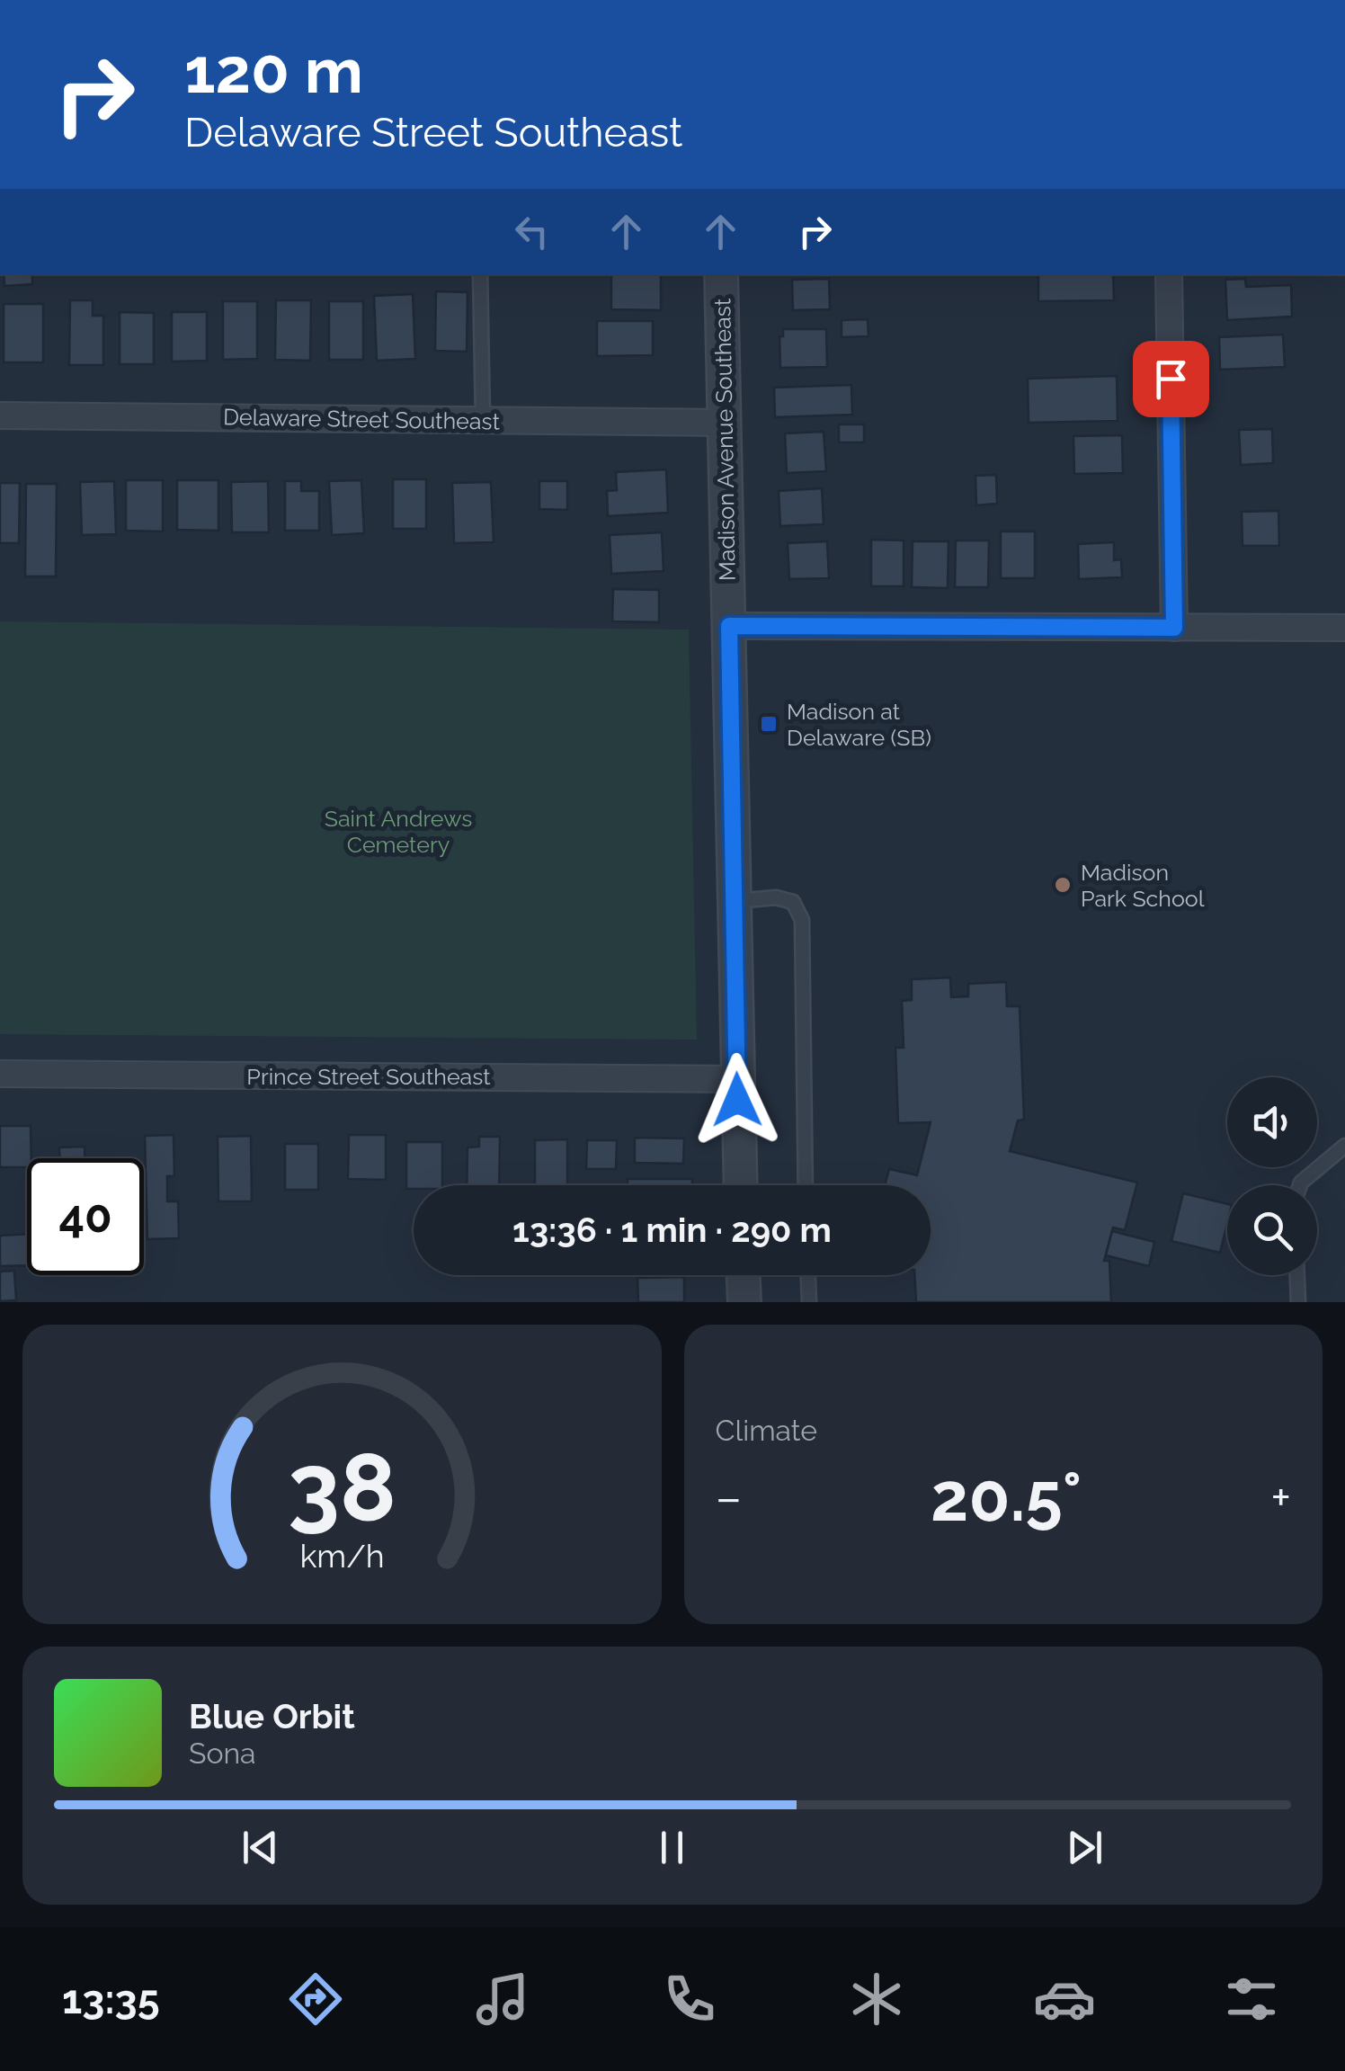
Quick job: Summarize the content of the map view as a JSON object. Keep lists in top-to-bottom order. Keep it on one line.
{"streets":{"street":["Delaware Street Southeast","Madison Avenue Southeast","Prince Street Southeast"]},"crossings":[["Delaware Street Southeast","Madison Avenue Southeast"],["Madison Avenue Southeast","Prince Street Southeast"]],"parks":["Saint Andrews Cemetery"],"places":{"transit":["Madison at Delaware (SB)"],"other":["Madison Park School"]},"page":{"turn":["120 m","Delaware Street Southeast"],"limit":"40","trip":"13:36 · 1 min · 290 m","tile":"Climate","heat":["−","20.5°","+"],"song":["Blue Orbit","Sona"],"tabs":"13:35","gauge":["38","km/h"]}}
